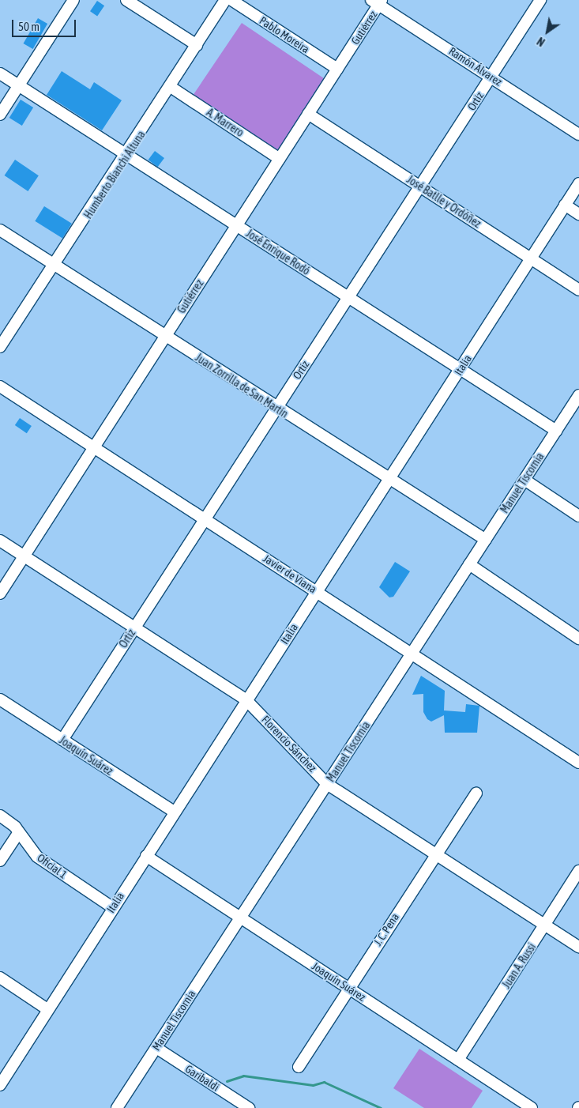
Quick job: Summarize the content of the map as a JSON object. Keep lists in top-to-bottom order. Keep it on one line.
{"streets":{"street":["Gutiérrez","Pablo Moreira","Ramón Álvarez","Ortiz","A. Marrero","Humberto Bianchi Altuna","José Batlle y Ordóñez","José Enrique Rodó","Italia","Juan Zorrilla de San Martín","Manuel Tiscornia","Javier de Viana","Florencio Sánchez","Joaquín Suárez","Oficial 1","J. C. Pena","Juan A. Russi","Garibaldi"]},"crossings":[["Gutiérrez","Pablo Moreira"],["Gutiérrez","Ramón Álvarez"],["Gutiérrez","A. Marrero"],["Gutiérrez","José Batlle y Ordóñez"],["Gutiérrez","José Enrique Rodó"],["Gutiérrez","Juan Zorrilla de San Martín"],["Gutiérrez","Javier de Viana"],["Gutiérrez","Florencio Sánchez"],["Ramón Álvarez","Ortiz"],["Ortiz","José Batlle y Ordóñez"],["Ortiz","José Enrique Rodó"],["Ortiz","Juan Zorrilla de San Martín"],["Ortiz","Javier de Viana"],["Ortiz","Florencio Sánchez"],["Ortiz","Joaquín Suárez"],["A. Marrero","Humberto Bianchi Altuna"],["Humberto Bianchi Altuna","José Enrique Rodó"],["Humberto Bianchi Altuna","Juan Zorrilla de San Martín"],["José Batlle y Ordóñez","Italia"],["José Enrique Rodó","Italia"],["José Enrique Rodó","Manuel Tiscornia"],["Italia","Juan Zorrilla de San Martín"],["Italia","Javier de Viana"],["Italia","Florencio Sánchez"],["Italia","Joaquín Suárez"],["Italia","Oficial 1"],["Juan Zorrilla de San Martín","Manuel Tiscornia"],["Manuel Tiscornia","Javier de Viana"],["Manuel Tiscornia","Florencio Sánchez"],["Manuel Tiscornia","Joaquín Suárez"],["Manuel Tiscornia","Garibaldi"],["Florencio Sánchez","J. C. Pena"],["Florencio Sánchez","Juan A. Russi"],["Joaquín Suárez","J. C. Pena"],["Joaquín Suárez","Juan A. Russi"]],"scale_bar":"50 m","north":"bottom left"}
